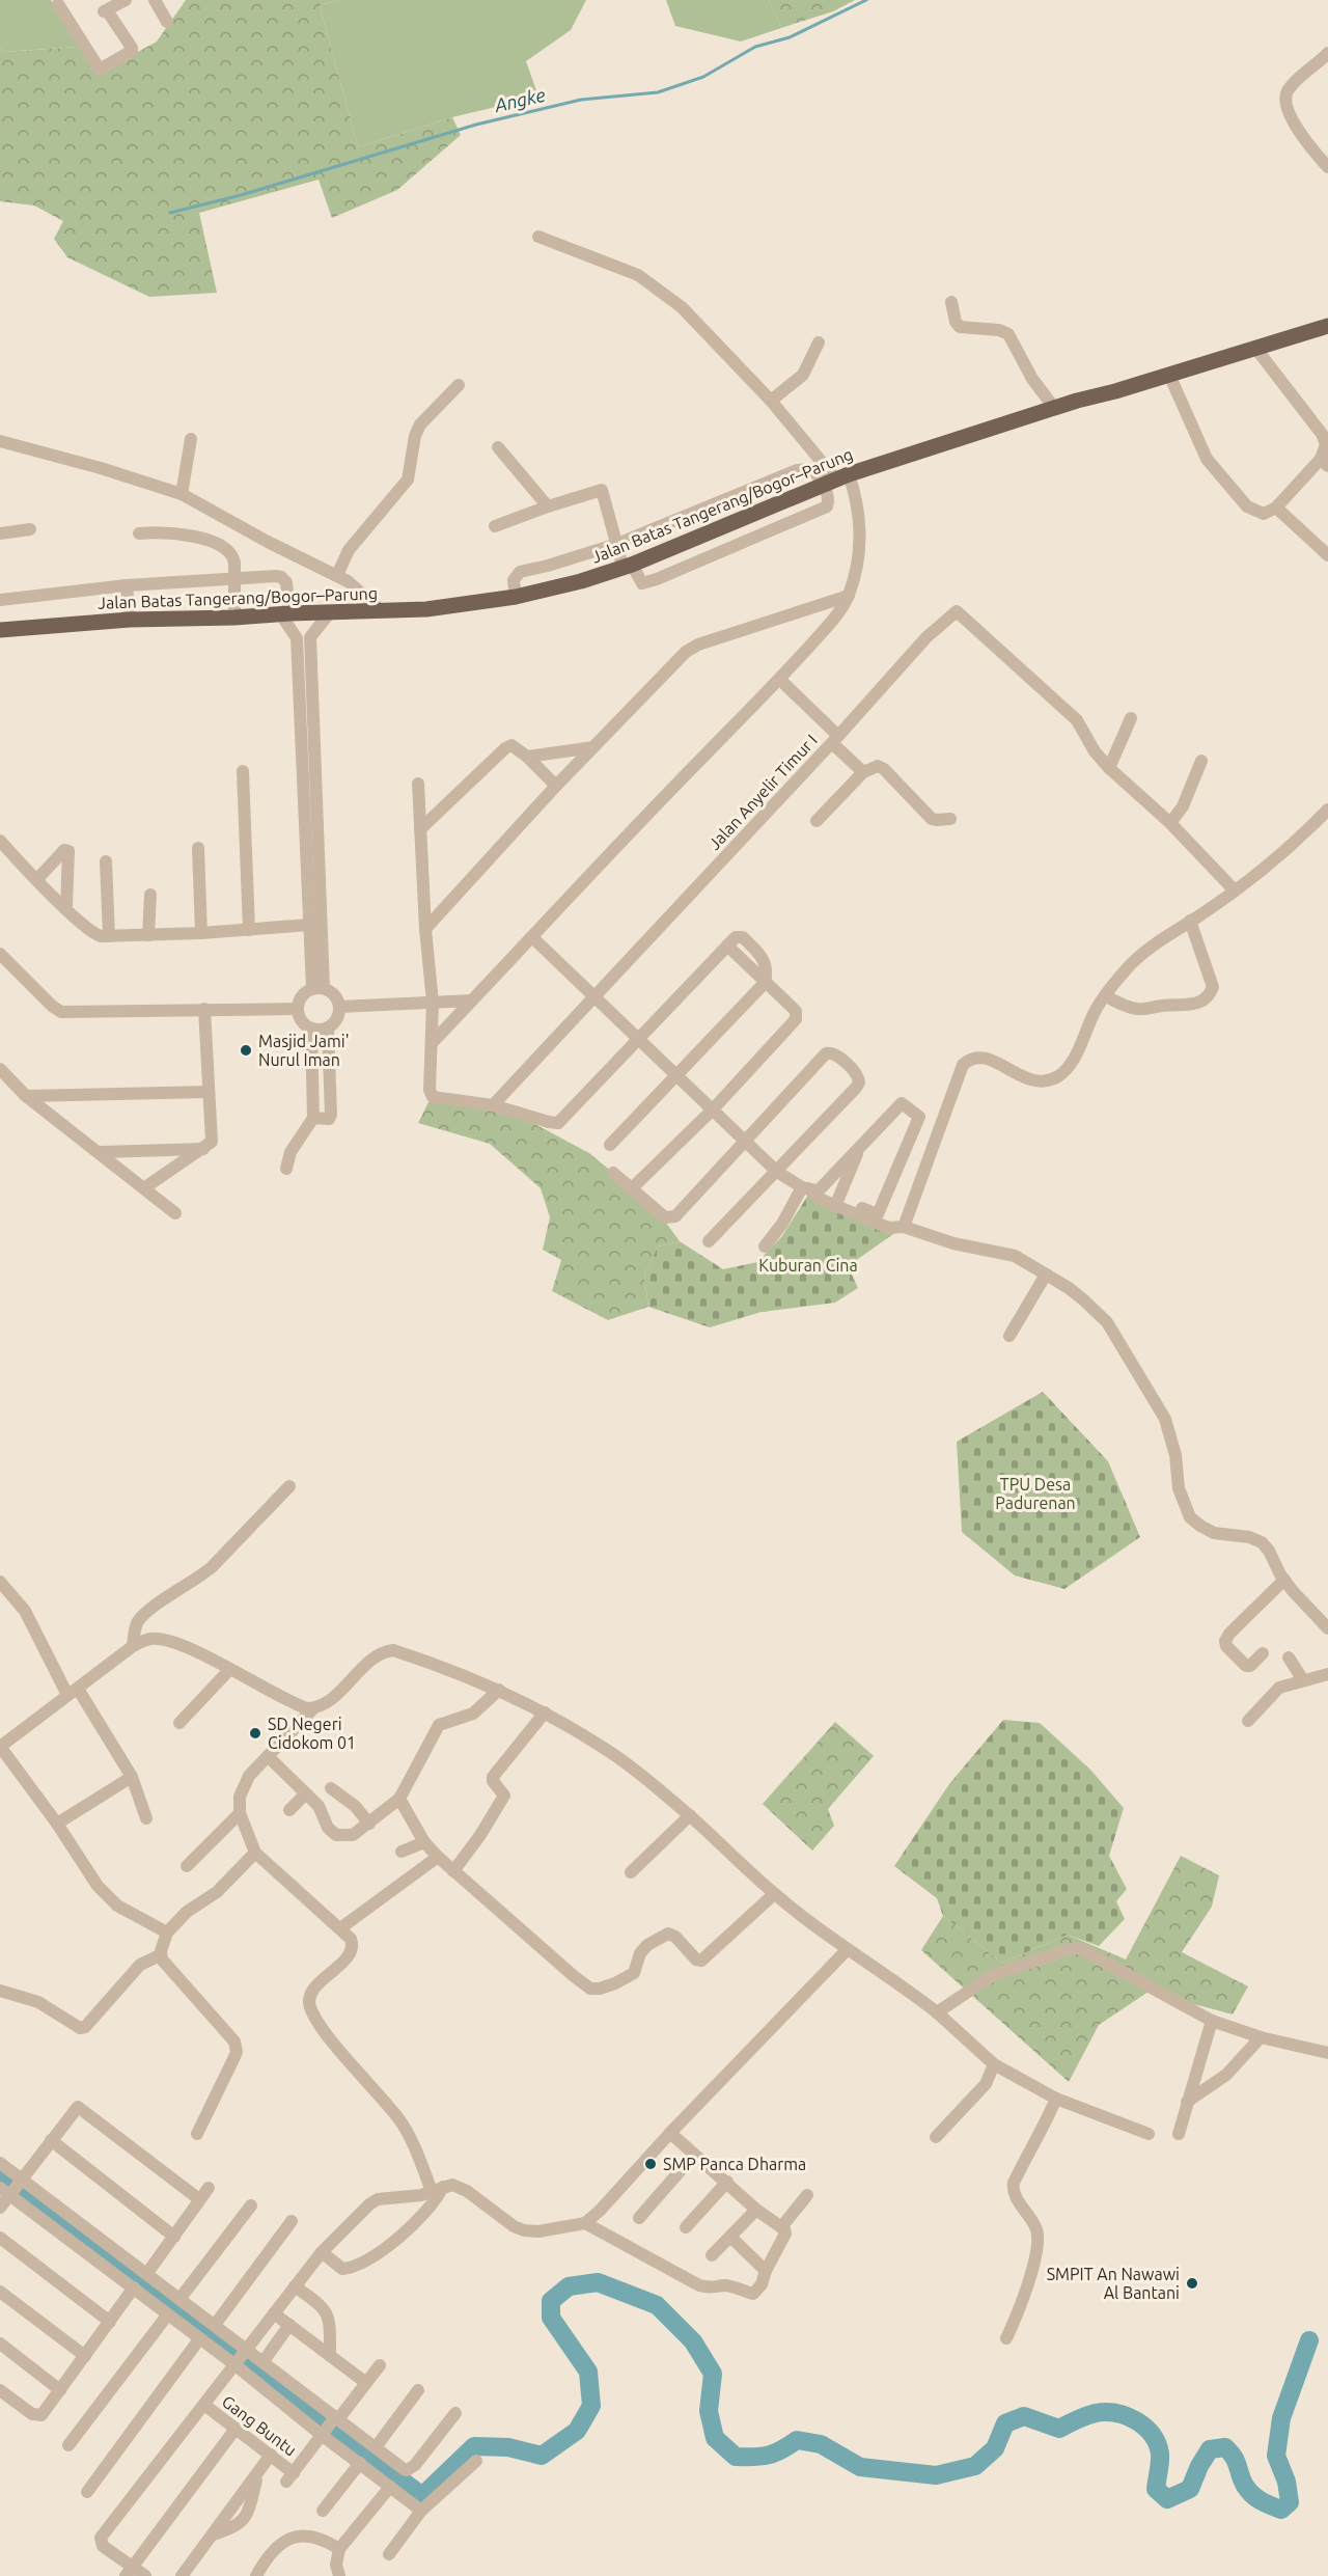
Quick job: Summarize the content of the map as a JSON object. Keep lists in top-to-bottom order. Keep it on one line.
{"streets":{"main road":["Jalan Batas Tangerang/Bogor–Parung"],"street":["Jalan Anyelir Timur I","Gang Buntu"]},"water":["Angke"],"parks":["Kuburan Cina","TPU Desa Padurenan"],"places":["Masjid Jami' Nurul Iman","SD Negeri Cidokom 01","SMP Panca Dharma","SMPIT An Nawawi Al Bantani"]}
